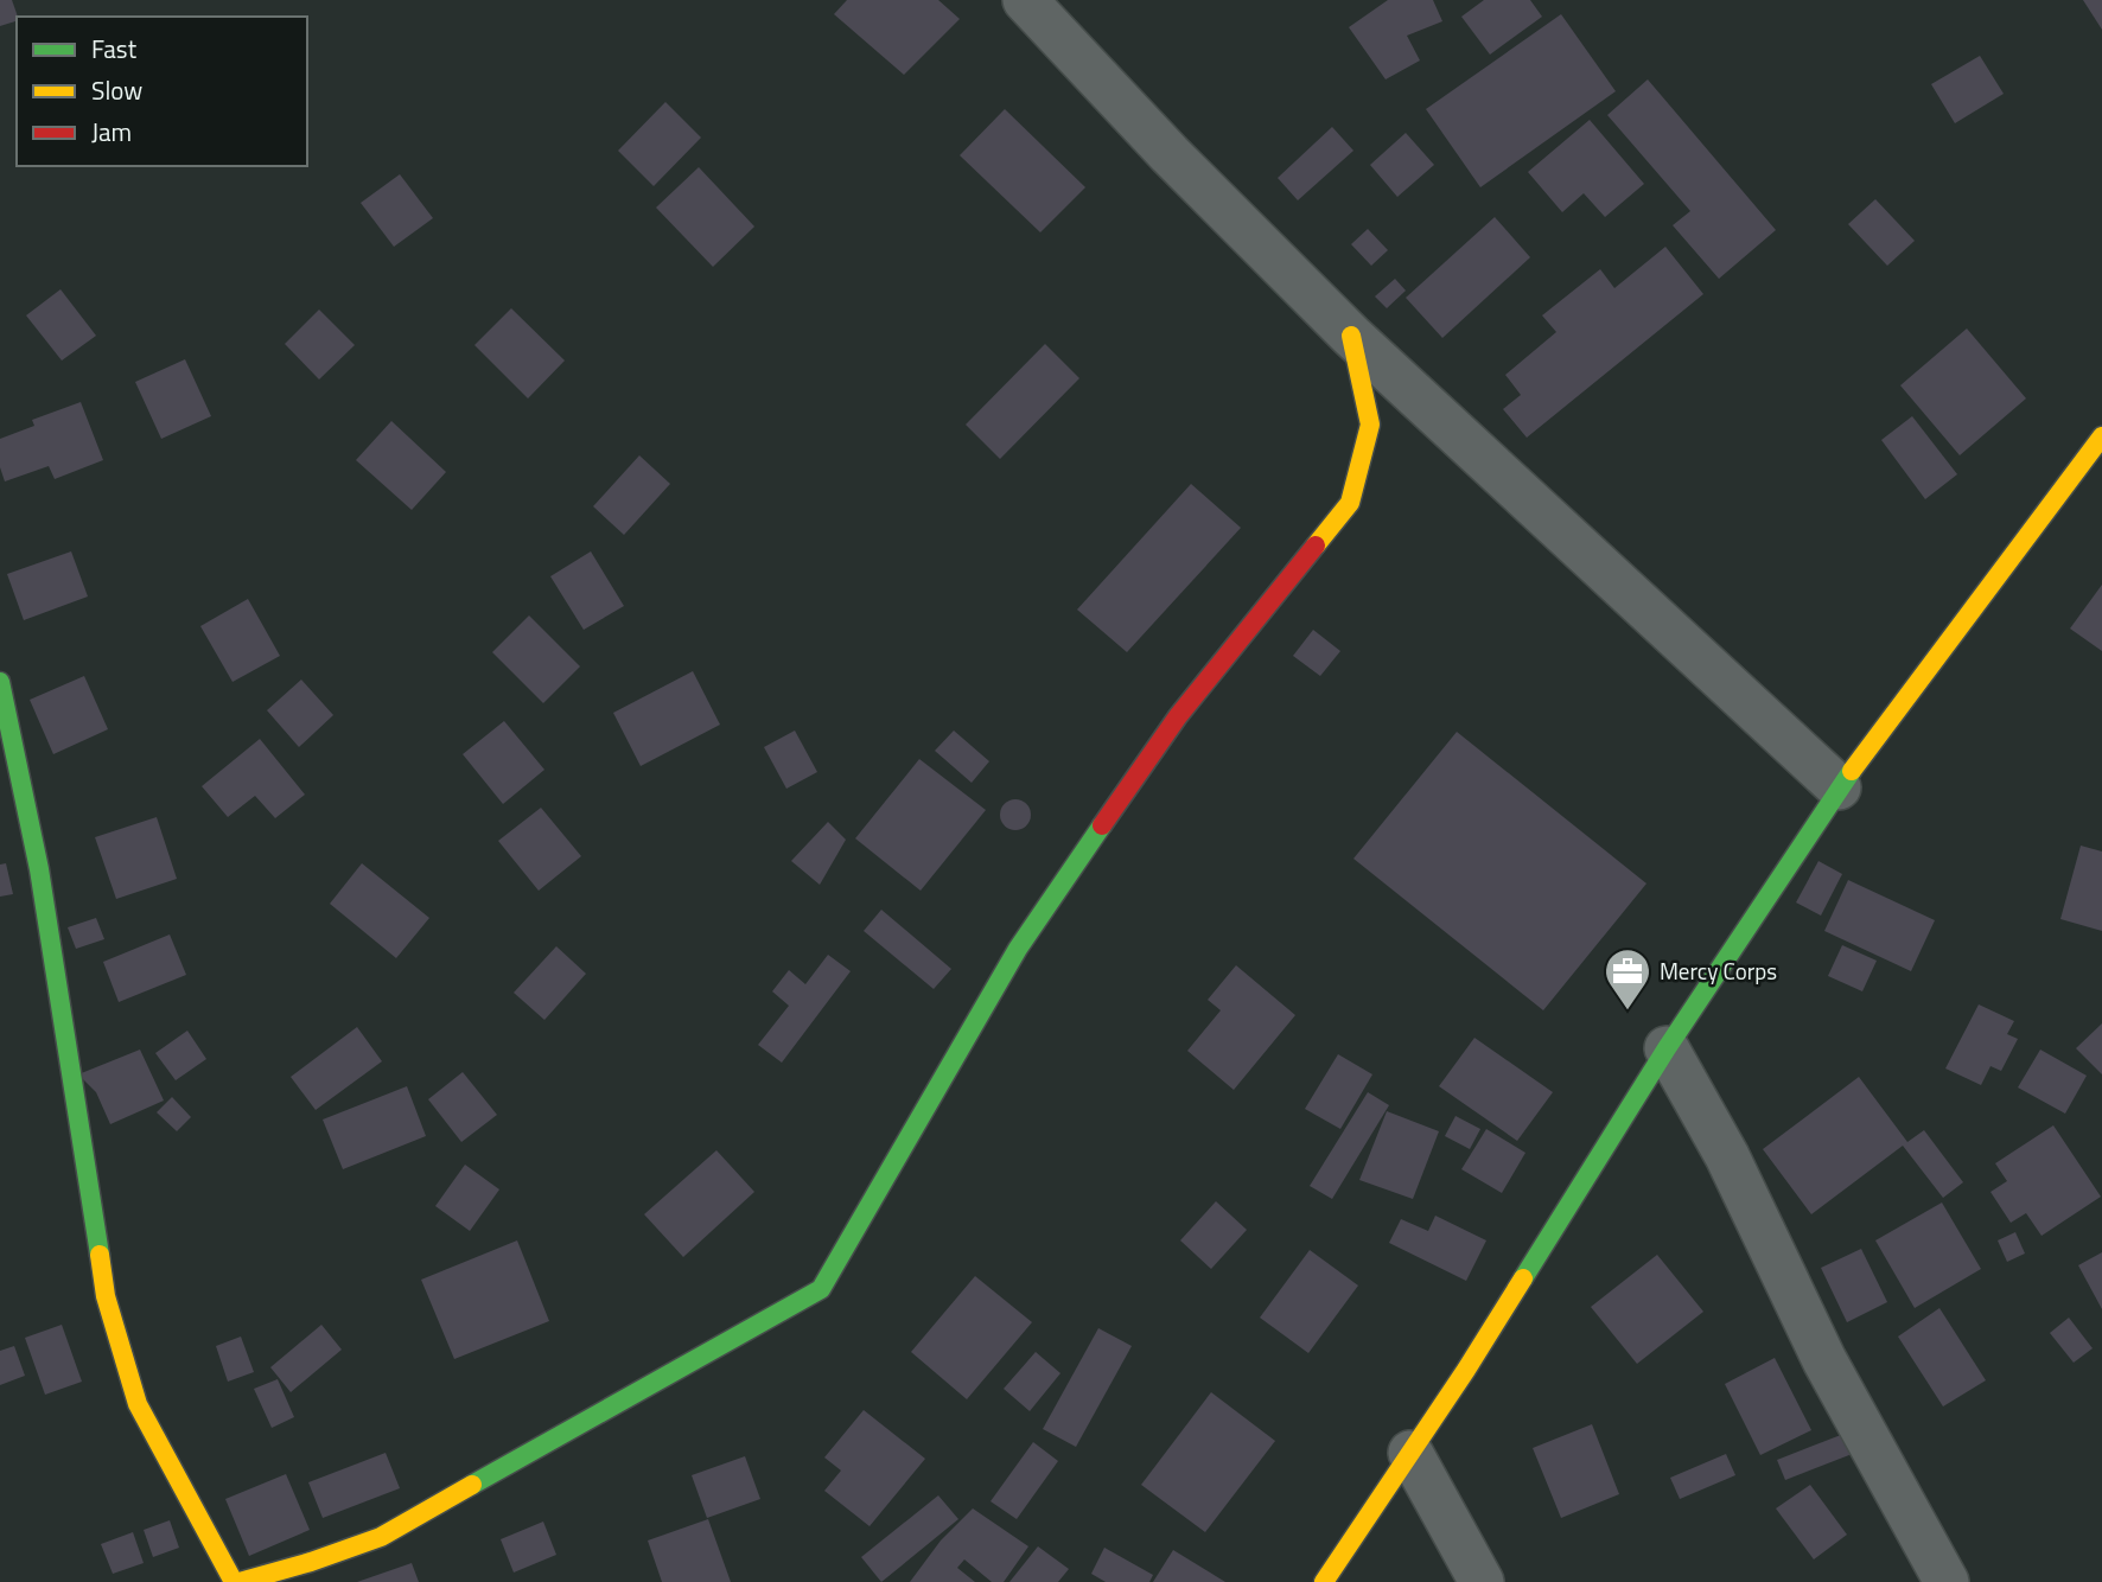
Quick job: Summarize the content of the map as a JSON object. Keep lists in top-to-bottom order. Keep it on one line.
{"places":{"office":["Mercy Corps"]},"legend":["Fast","Slow","Jam"]}
